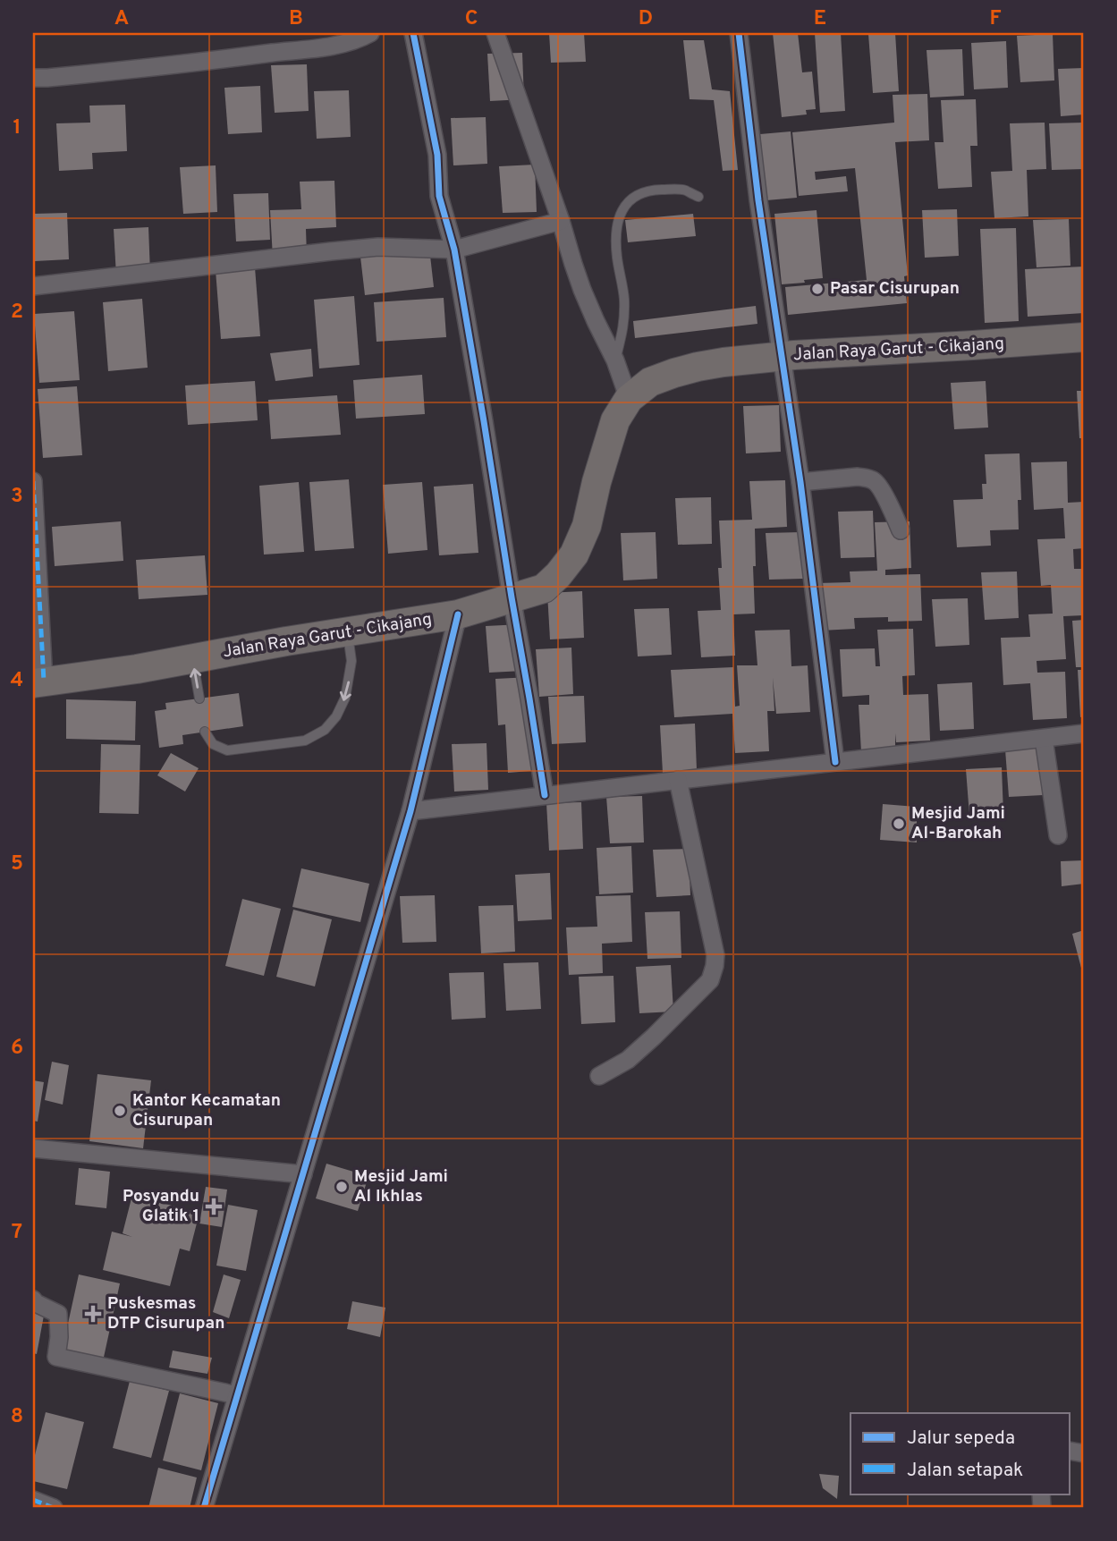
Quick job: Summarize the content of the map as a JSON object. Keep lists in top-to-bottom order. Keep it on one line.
{"streets":{"main road":["Jalan Raya Garut - Cikajang"]},"places":{"other":["Pasar Cisurupan","Mesjid Jami Al-Barokah","Kantor Kecamatan Cisurupan","Mesjid Jami Al Ikhlas"],"health":["Posyandu Glatik 1","Puskesmas DTP Cisurupan"]},"legend":["Jalur sepeda","Jalan setapak"],"grid":{"columns":["A","B","C","D","E","F"],"rows":["1","2","3","4","5","6","7","8"]}}
